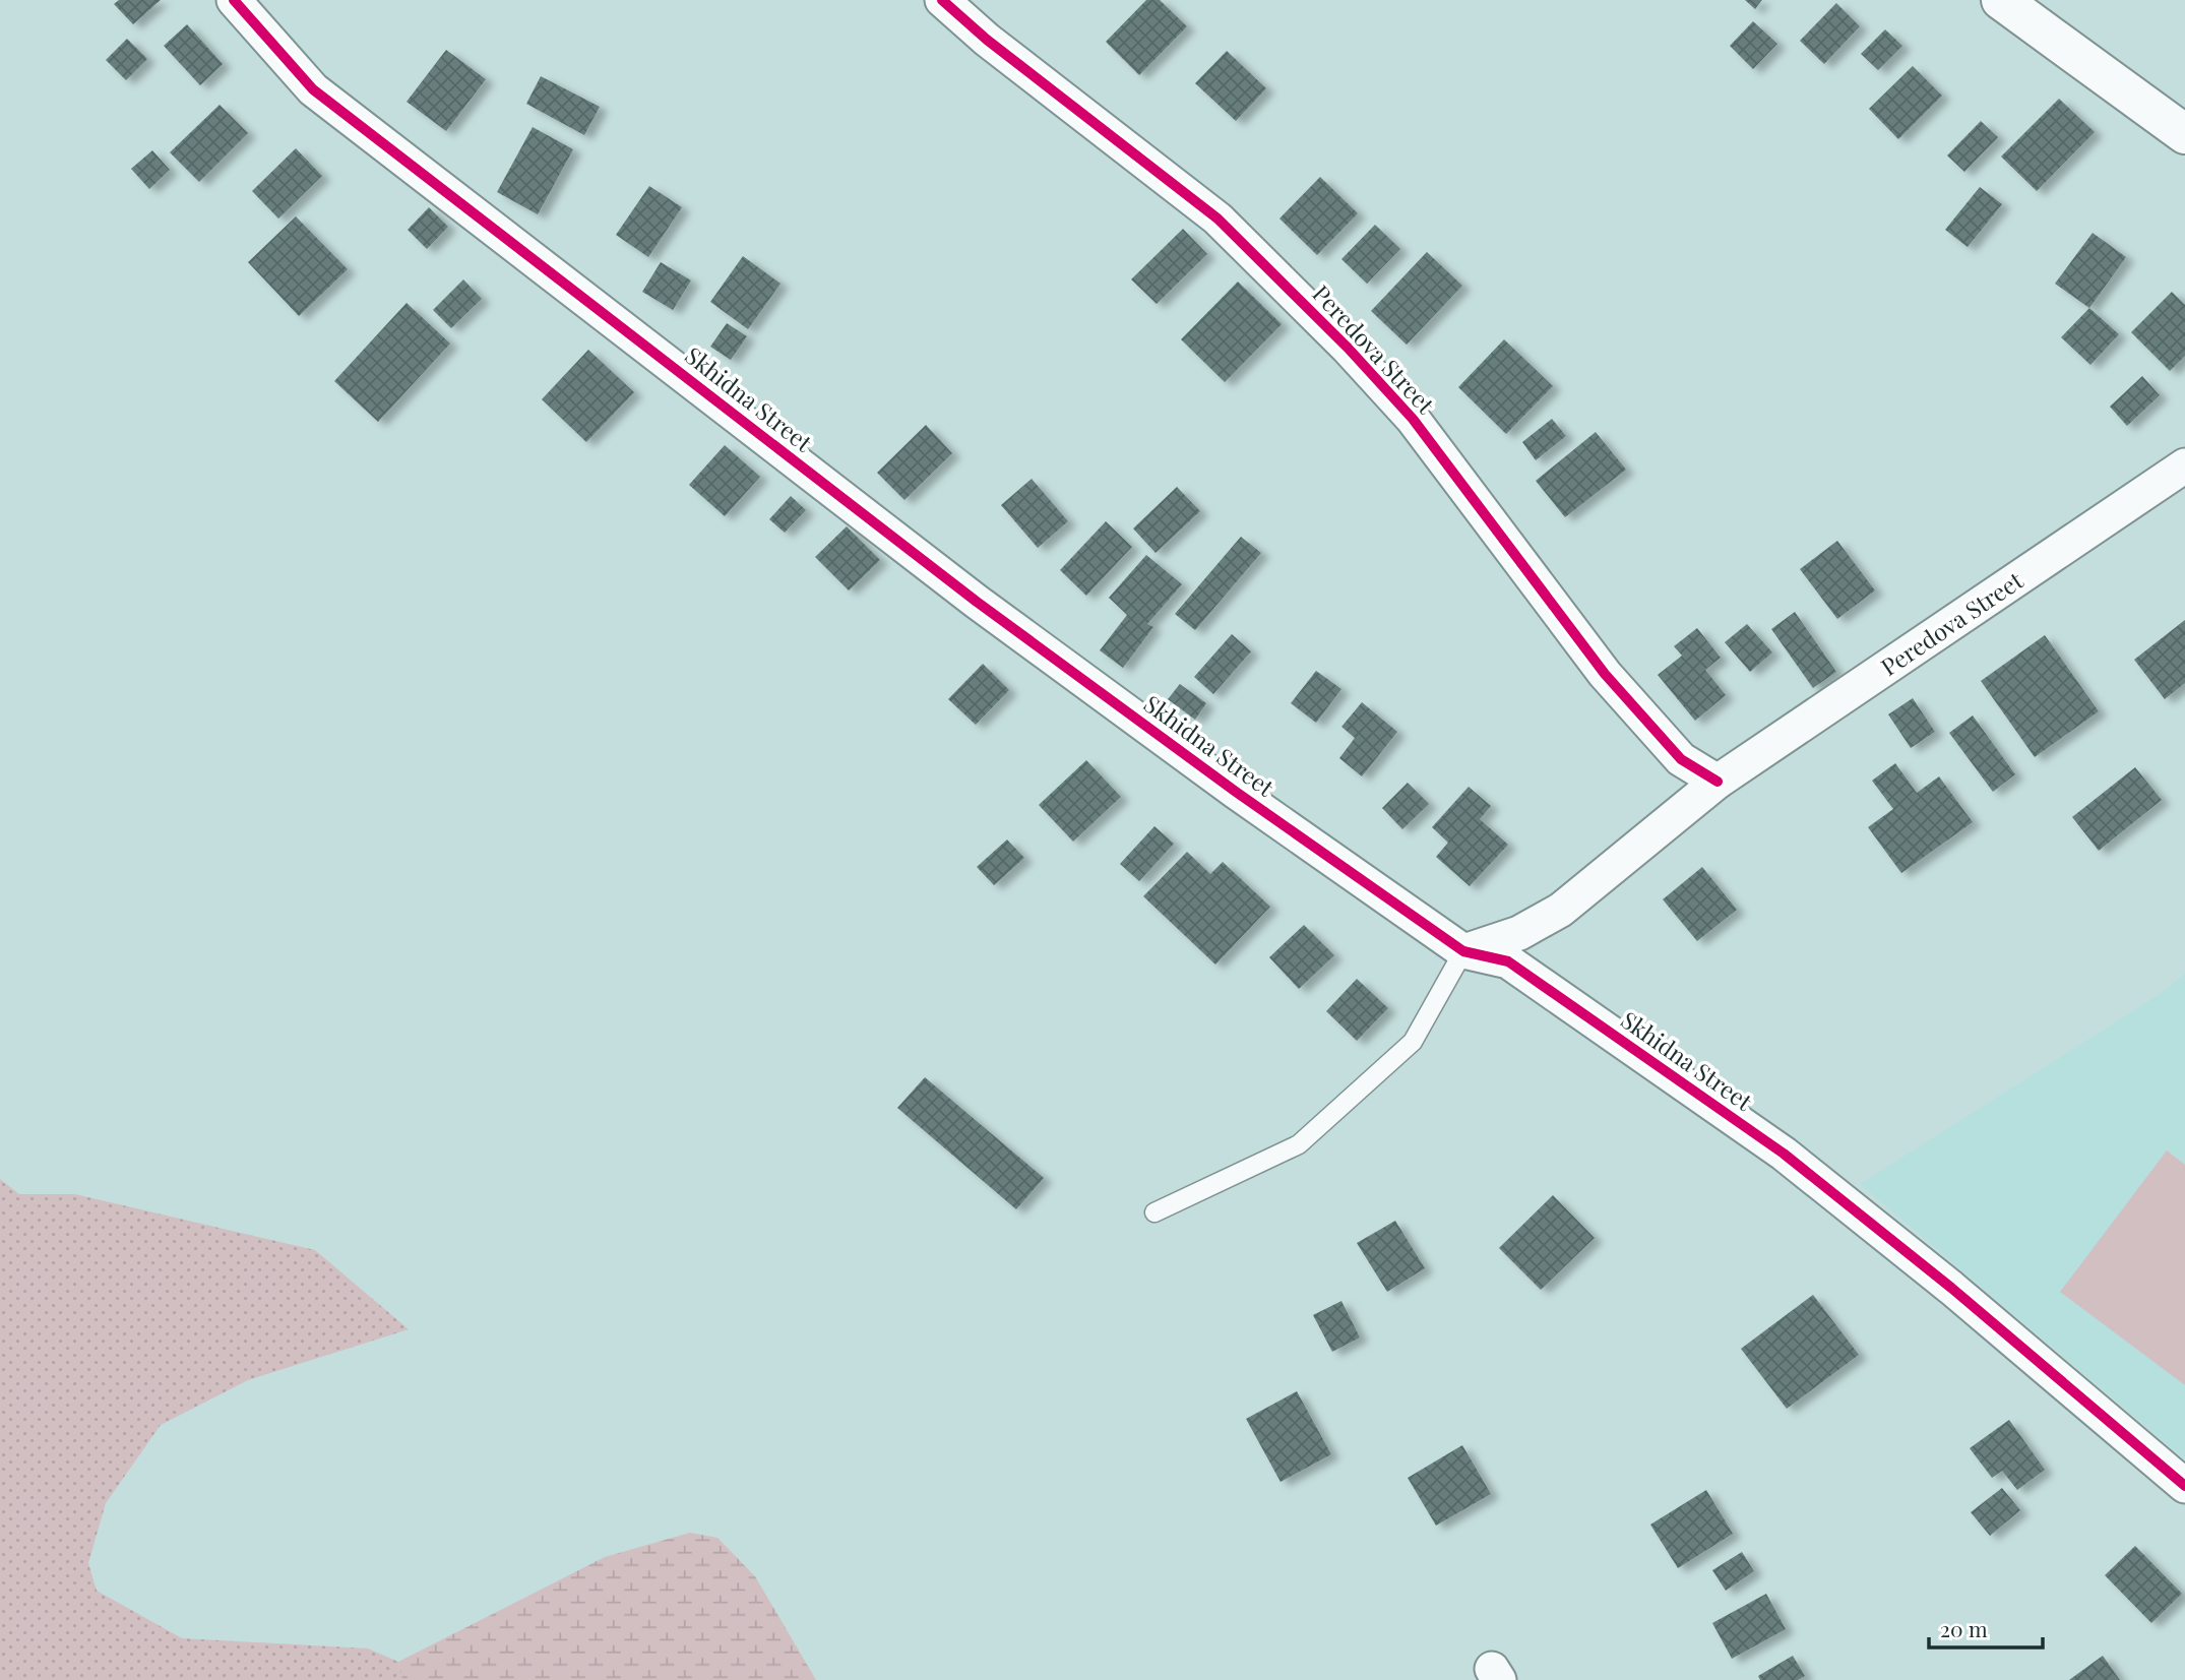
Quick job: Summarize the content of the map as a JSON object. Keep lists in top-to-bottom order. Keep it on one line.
{"streets":{"street":["Peredova Street","Skhidna Street"]},"crossings":[["Peredova Street","Skhidna Street"]],"scale_bar":"20 m"}
